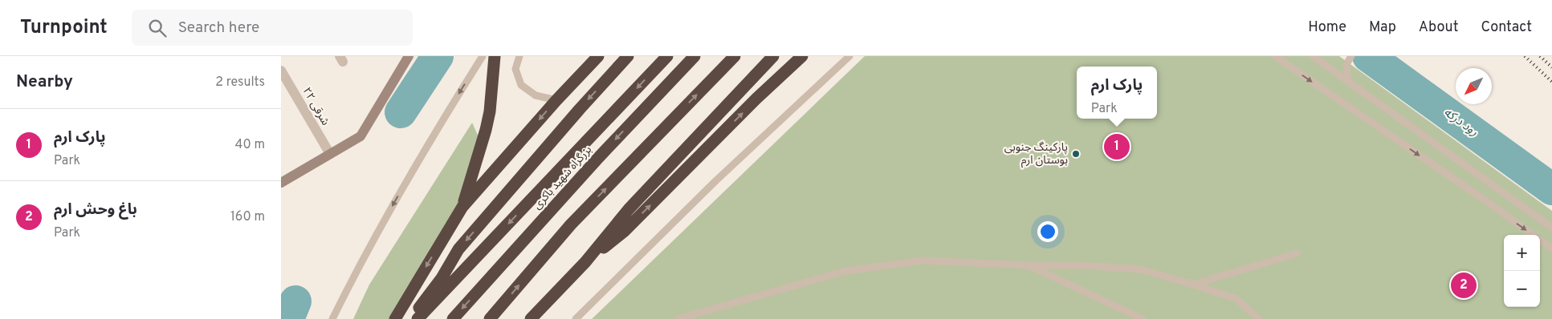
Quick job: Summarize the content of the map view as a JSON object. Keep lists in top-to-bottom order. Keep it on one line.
{"streets":{"highway":["بزرگراه شهید باکری"],"street":["۲۲ شرقی"]},"water":["رود درکه"],"places":["پارکینگ جنوبی بوستان ارم"],"north":"bottom left","page":{"header":"Turnpoint","search":"Search here","nav":["Home","Map","About","Contact"],"heading":["Nearby","2 results"],"popup":["پارک ارم","Park"],"list":[{"mark":"1","name":"پارک ارم","note":"Park","value":"40 m"},{"mark":"2","name":"باغ وحش ارم","note":"Park","value":"160 m"}],"pins":["1","2"],"map_buttons":["+","−"]}}
